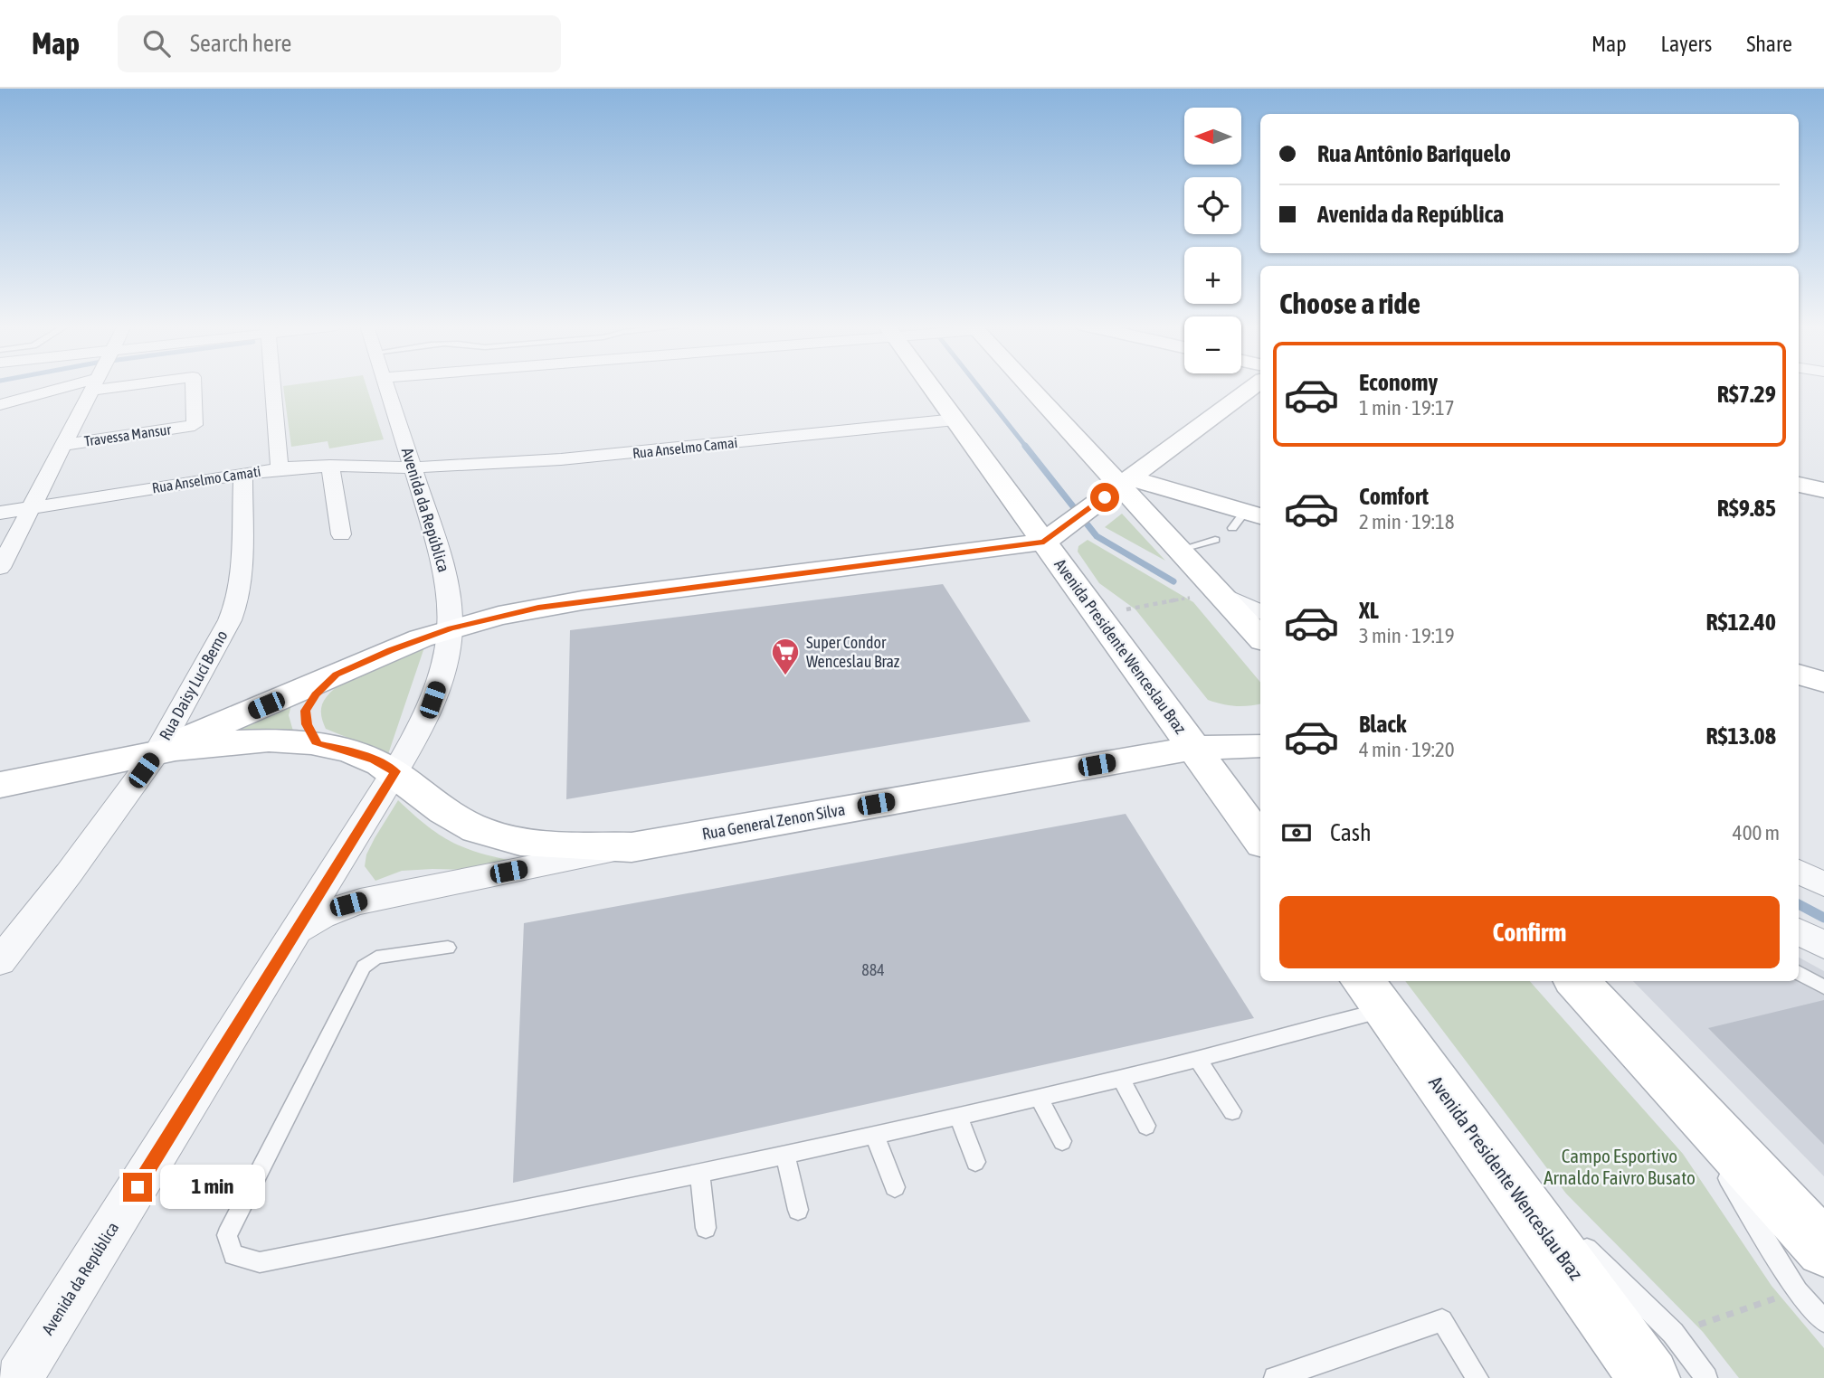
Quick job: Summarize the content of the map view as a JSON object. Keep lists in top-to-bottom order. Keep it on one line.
{"streets":{"main road":["Avenida Presidente Wenceslau Braz","Rua General Zenon Silva"],"street":["Travessa Mansur","Rua Anselmo Camai","Rua Anselmo Camati","Avenida da República","Rua Daisy Luci Berno"]},"crossings":[["Rua Anselmo Camai","Rua Anselmo Camati"],["Rua Anselmo Camai","Avenida da República"],["Rua Anselmo Camai","Avenida Presidente Wenceslau Braz"],["Rua Anselmo Camati","Avenida da República"],["Rua Anselmo Camati","Rua Daisy Luci Berno"],["Avenida da República","Rua General Zenon Silva"],["Avenida Presidente Wenceslau Braz","Rua General Zenon Silva"]],"parks":["Campo Esportivo Arnaldo Faivro Busato"],"places":{"supermarket":["Super Condor Wenceslau Braz"]},"house_numbers":["884"],"north":"left","page":{"header":"Map","search":"Search here","nav":["Map","Layers","Share"],"map_buttons":["+","−"],"banner":["Rua Antônio Bariquelo","Avenida da República"],"heading":"Choose a ride","list":[{"name":"Economy","note":"1 min · 19:17","value":"R$7.29"},{"name":"Comfort","note":"2 min · 19:18","value":"R$9.85"},{"name":"XL","note":"3 min · 19:19","value":"R$12.40"},{"name":"Black","note":"4 min · 19:20","value":"R$13.08"}],"pay":["Cash","400 m"],"buttons":"Confirm","bubble":"1 min"}}
